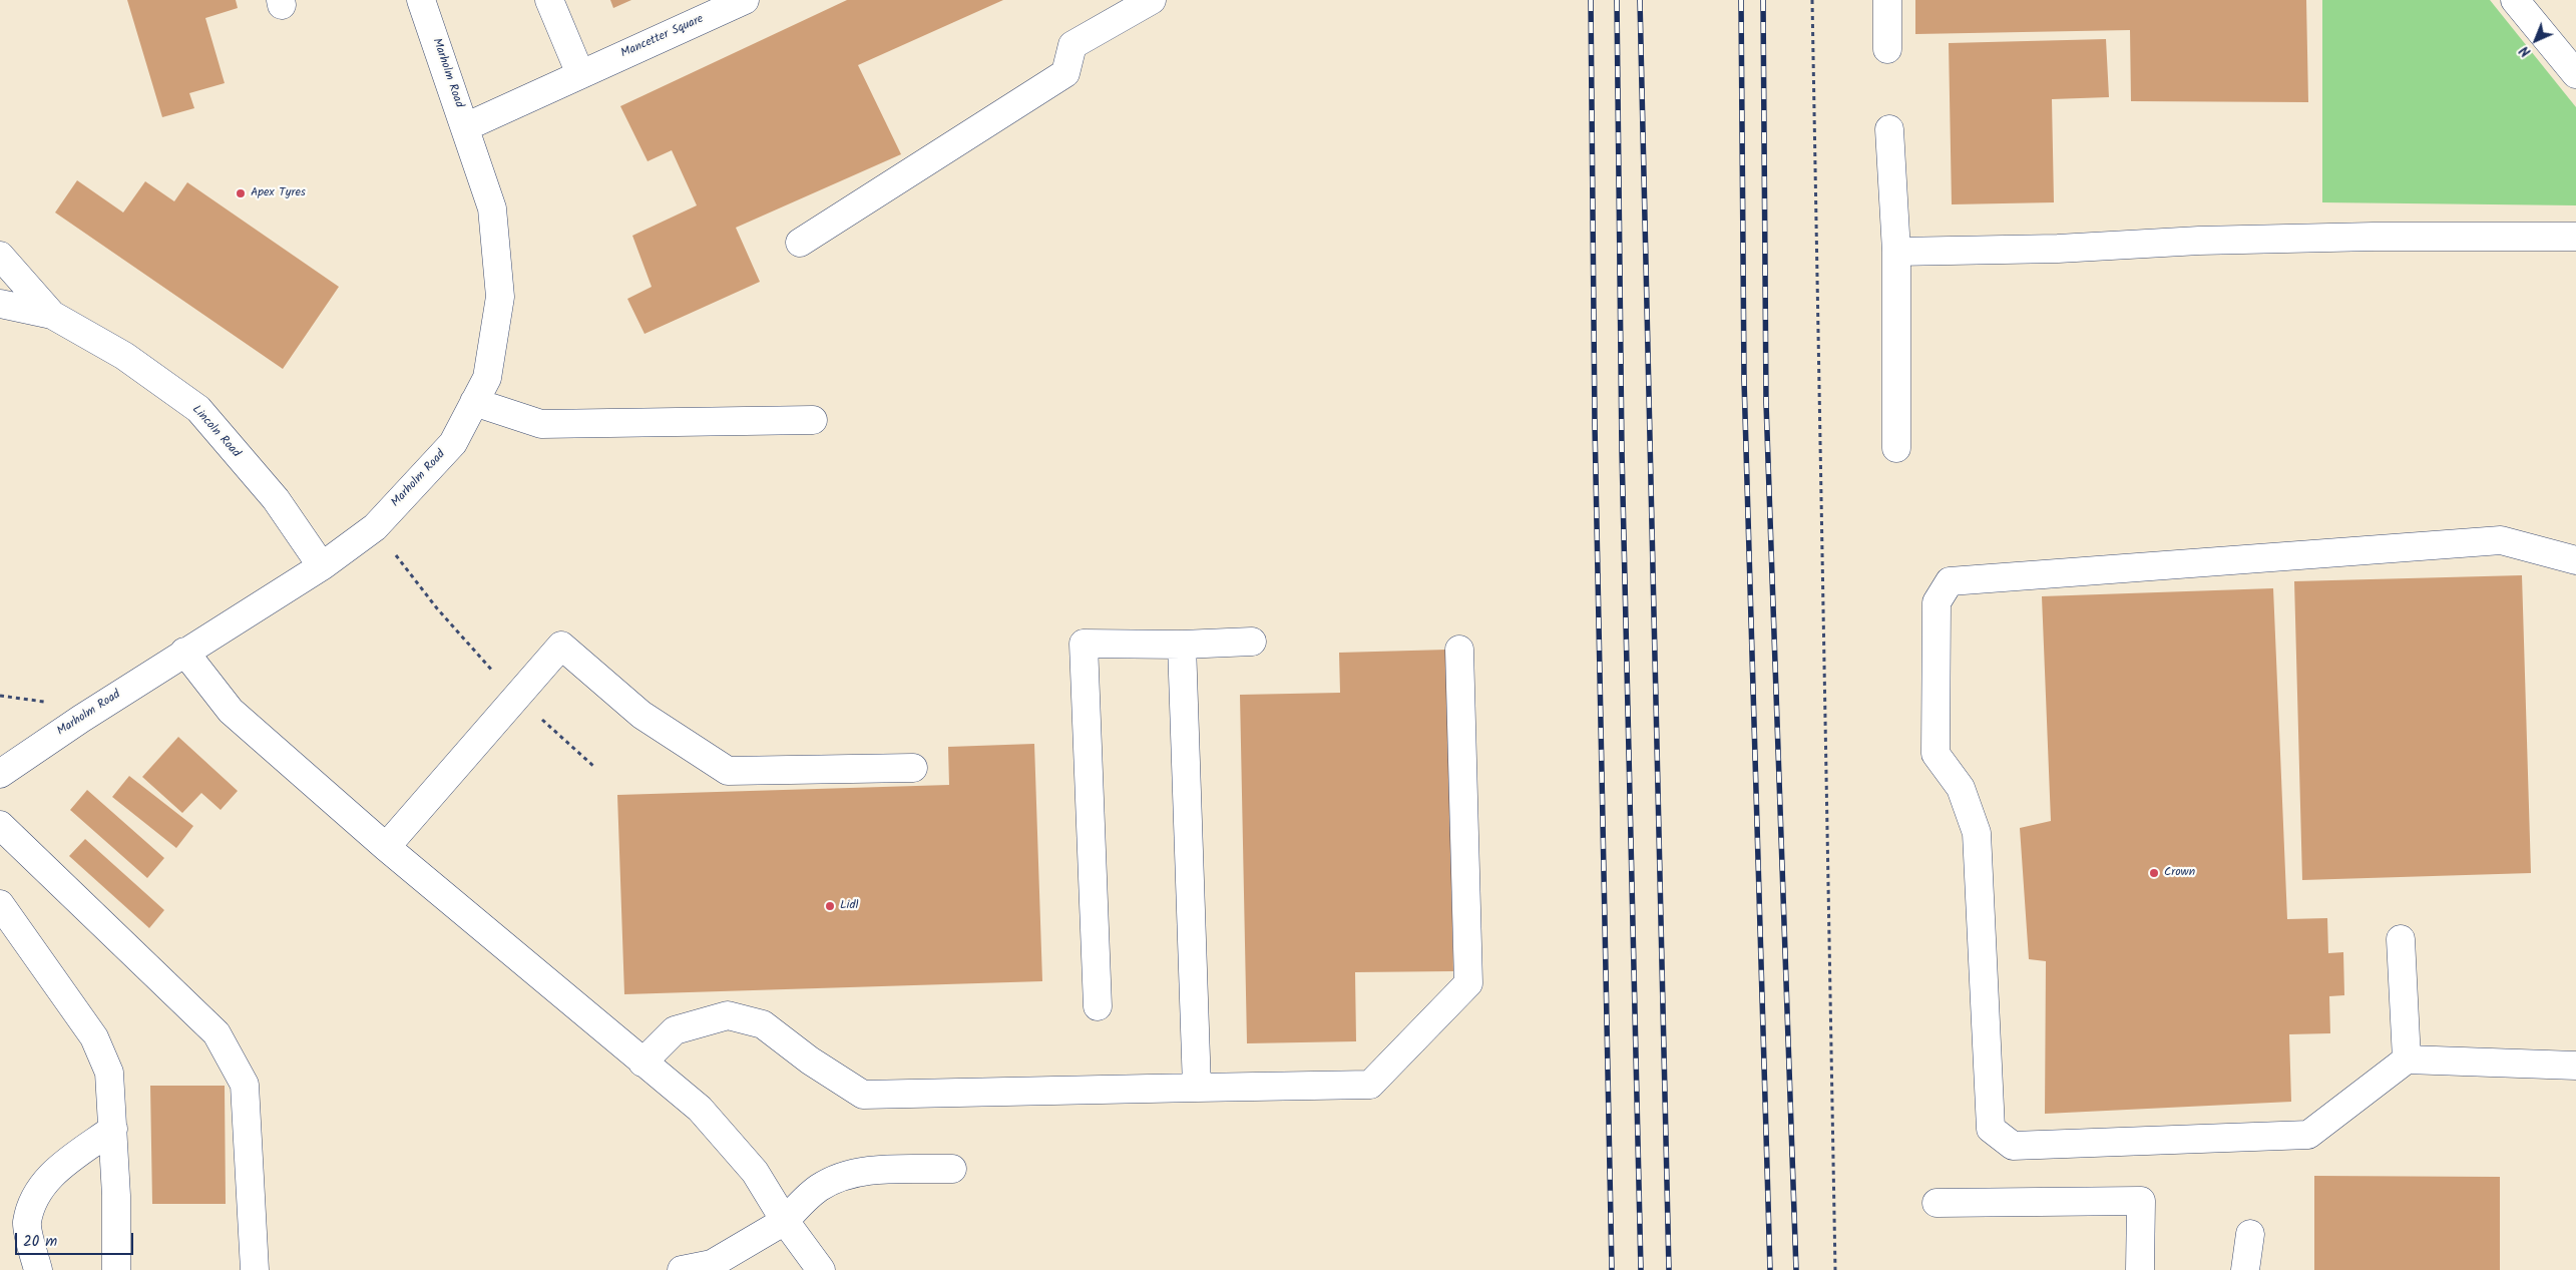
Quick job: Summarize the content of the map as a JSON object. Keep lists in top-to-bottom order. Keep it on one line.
{"streets":{"street":["Mancetter Square","Marholm Road","Lincoln Road"]},"crossings":[["Mancetter Square","Marholm Road"],["Marholm Road","Lincoln Road"]],"places":["Apex Tyres","Crown","Lidl"],"scale_bar":"20 m","north":"bottom left"}
